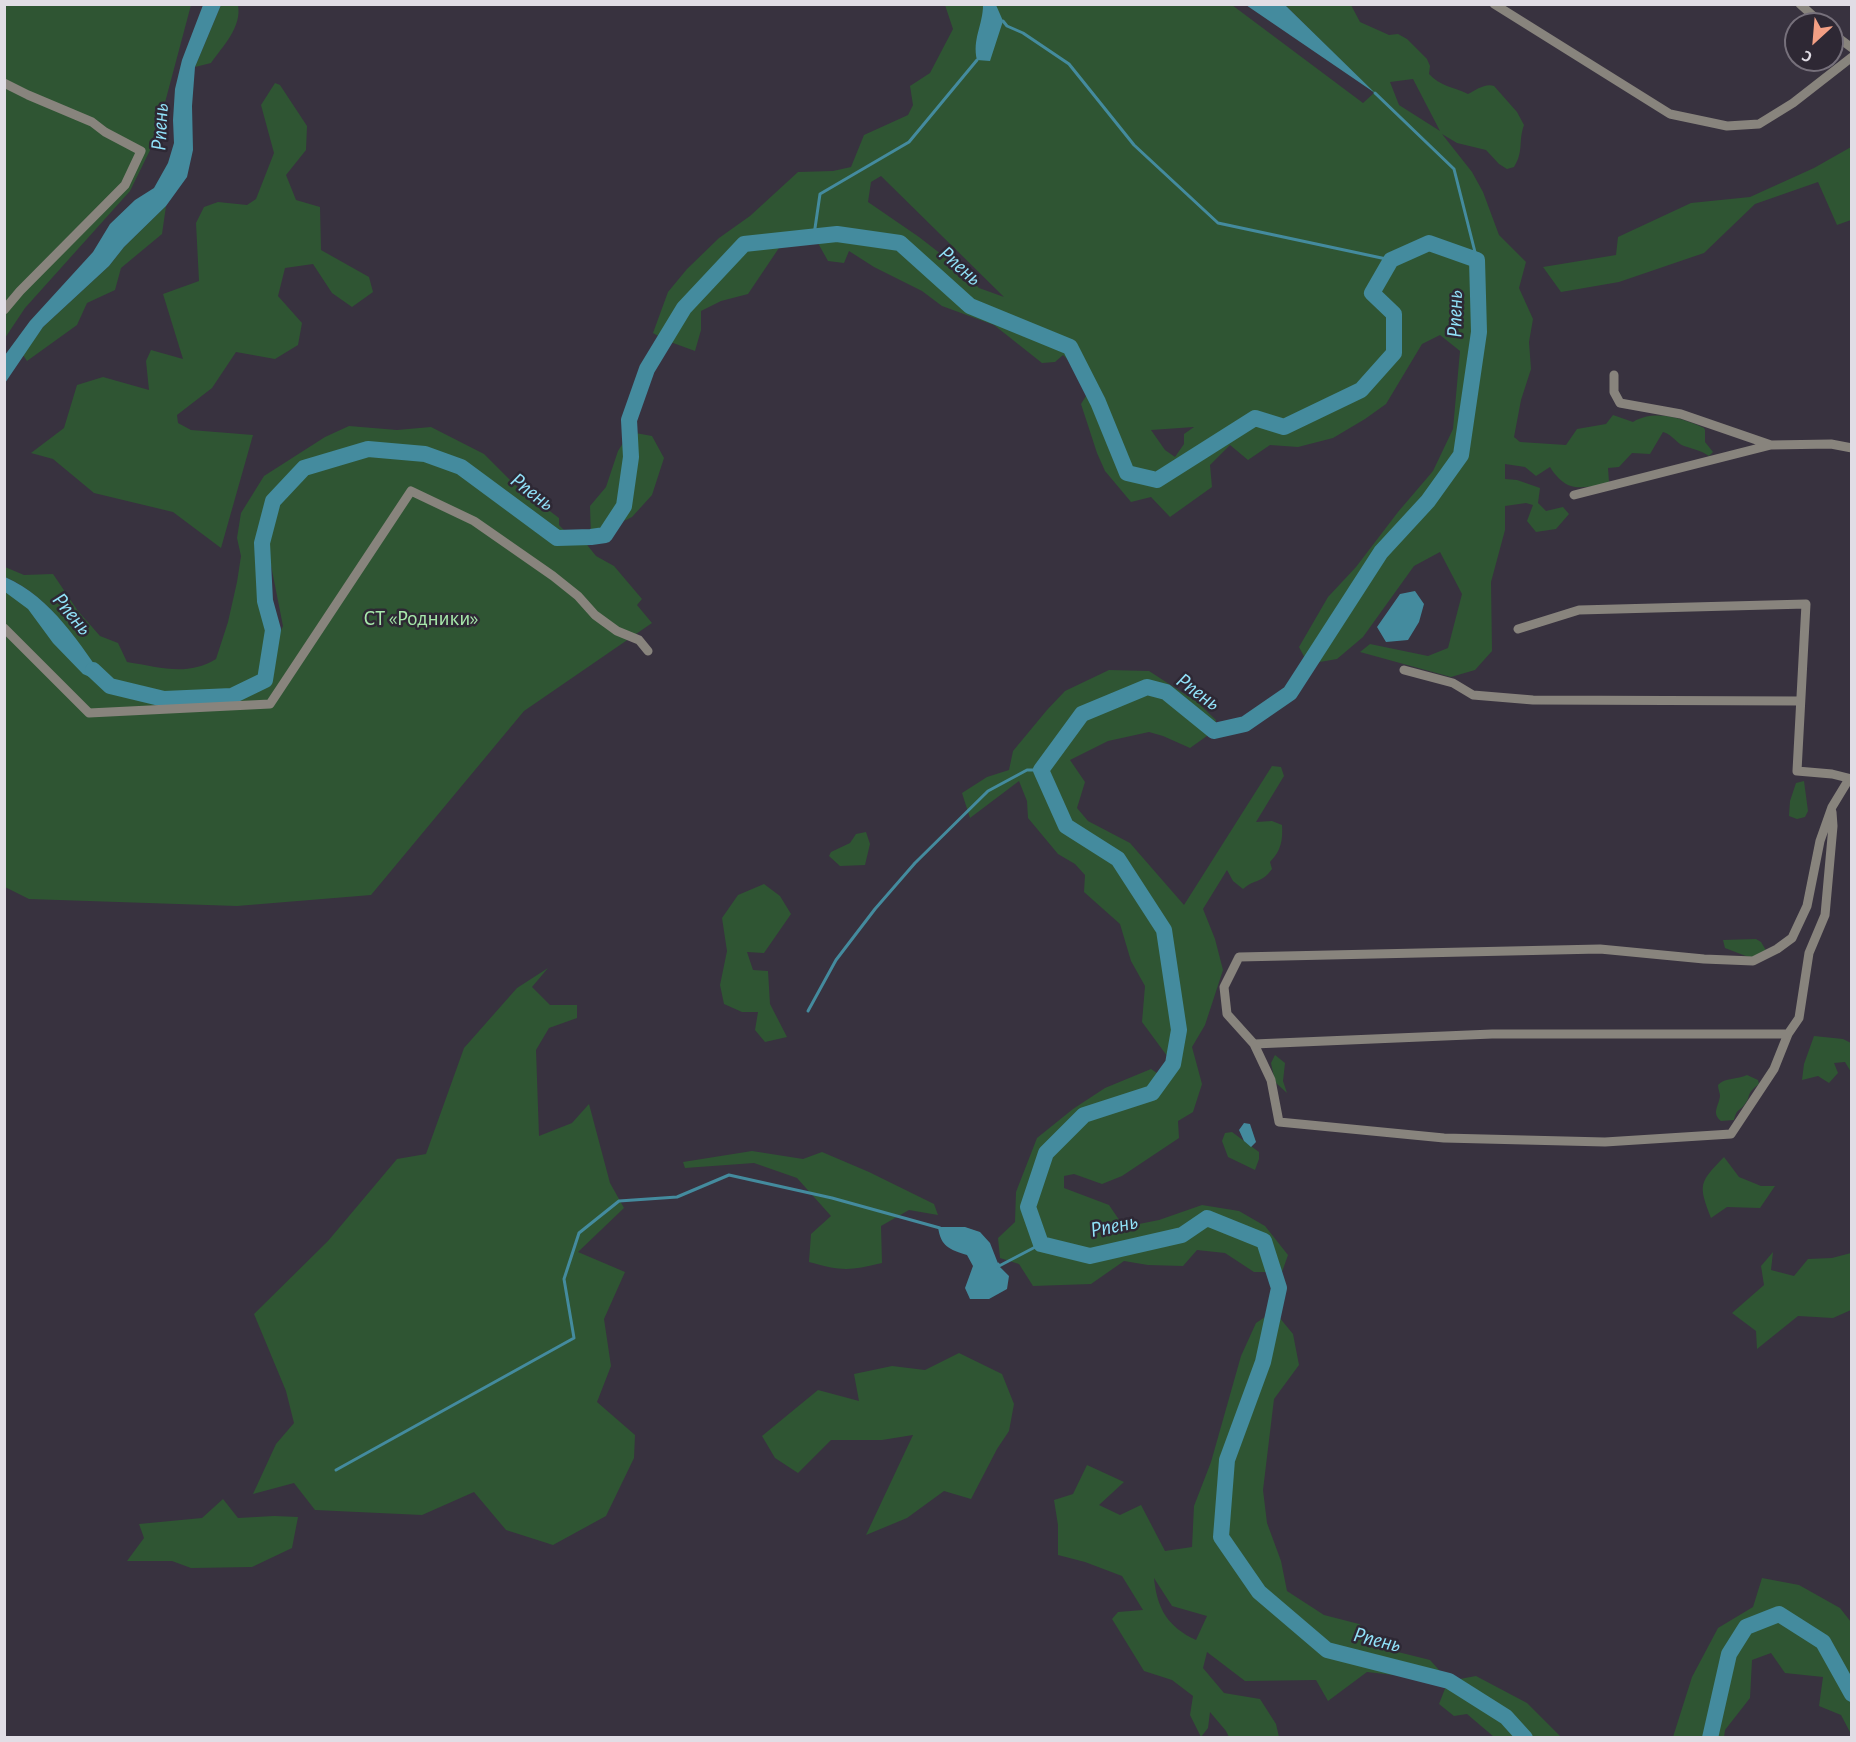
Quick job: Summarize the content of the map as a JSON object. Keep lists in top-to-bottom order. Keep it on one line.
{"water":["Рпень"],"parks":["СТ «Родники»"],"north":"bottom left"}
